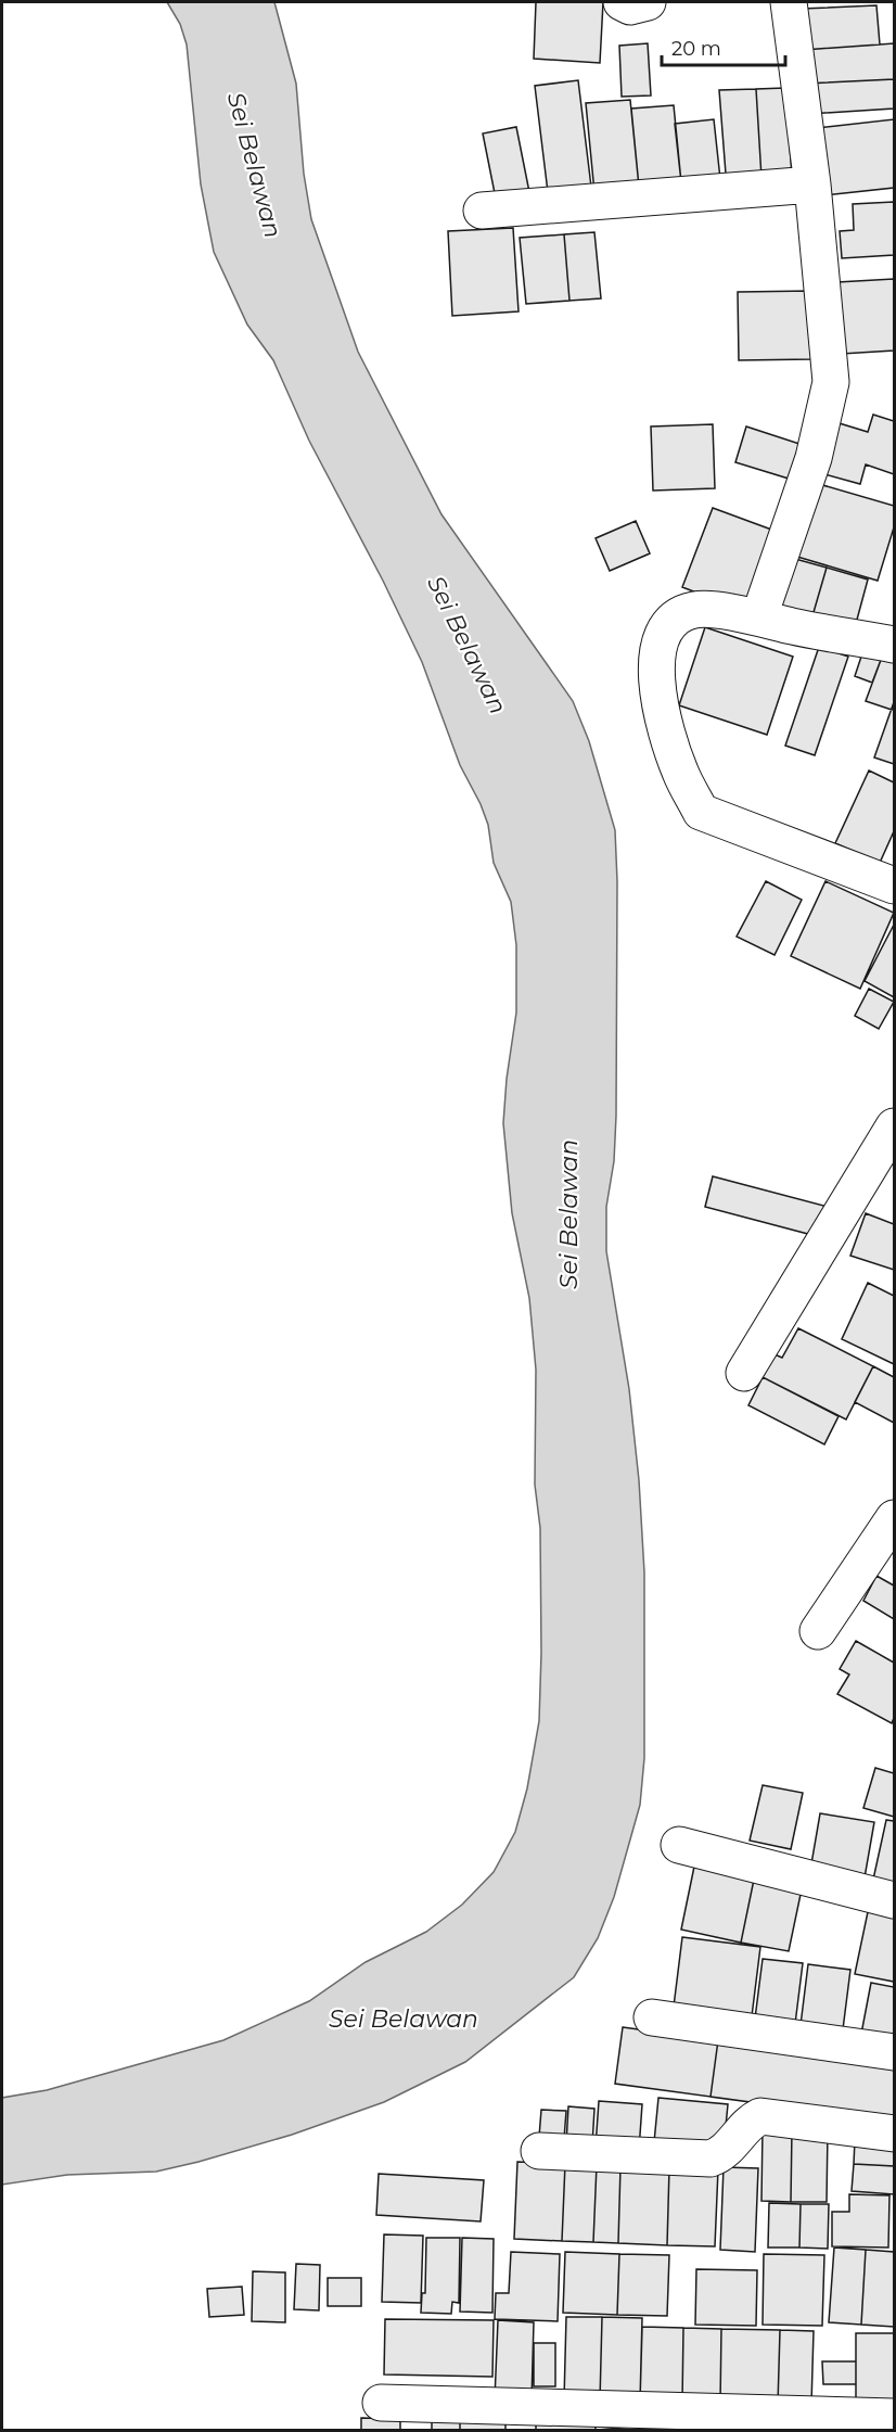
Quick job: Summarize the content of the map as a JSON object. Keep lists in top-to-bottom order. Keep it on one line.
{"water":["Sei Belawan"],"scale_bar":"20 m"}
